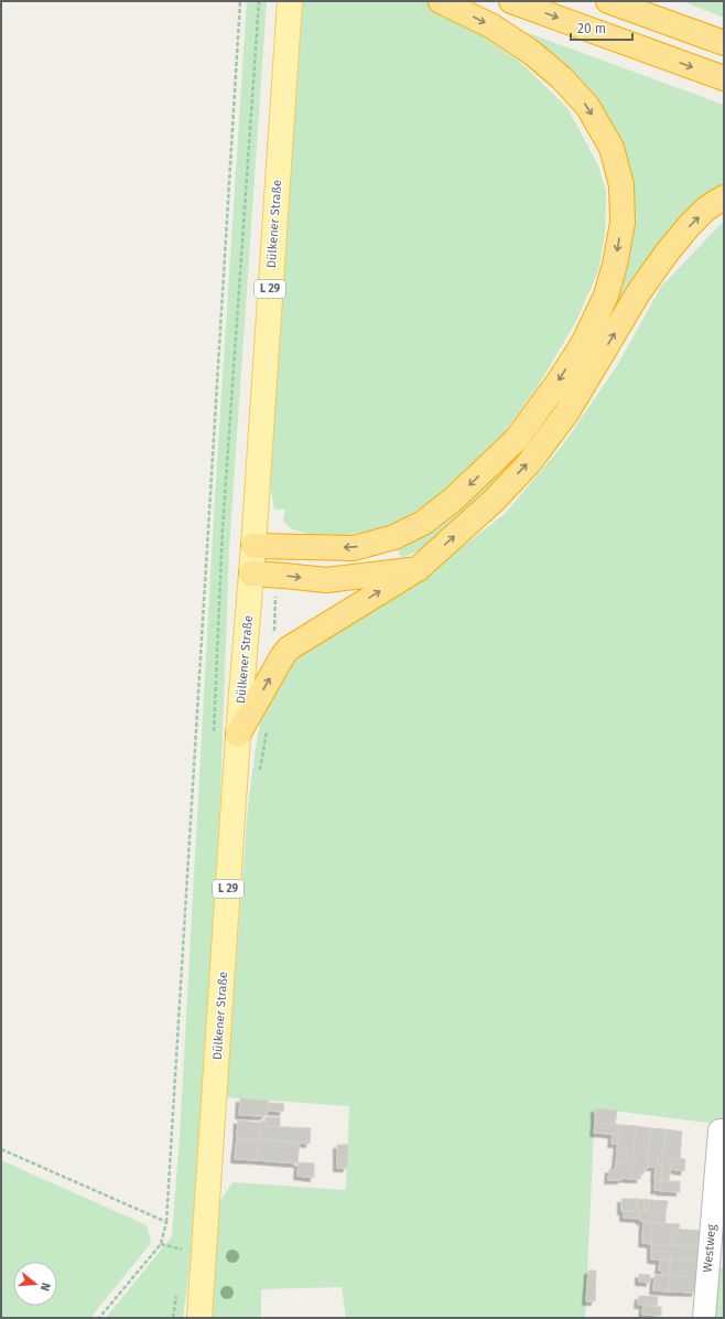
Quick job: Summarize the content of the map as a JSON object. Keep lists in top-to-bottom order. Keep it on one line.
{"streets":{"main road":["Dülkener Straße","L 29"],"street":["Westweg"]},"scale_bar":"20 m","north":"right"}
